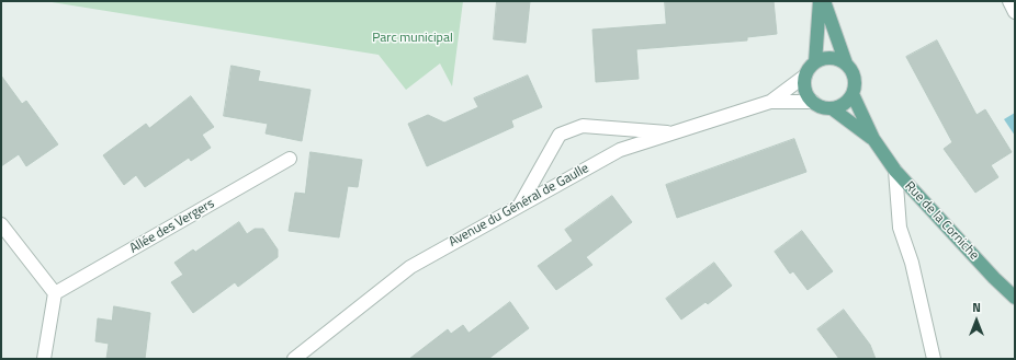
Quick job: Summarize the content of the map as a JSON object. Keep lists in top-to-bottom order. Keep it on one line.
{"streets":{"main road":["Rue de la Corniche"],"street":["Avenue du Général de Gaulle","Allée des Vergers"]},"crossings":[["Avenue du Général de Gaulle","Rue de la Corniche"]],"parks":["Parc municipal"],"north":"top"}
